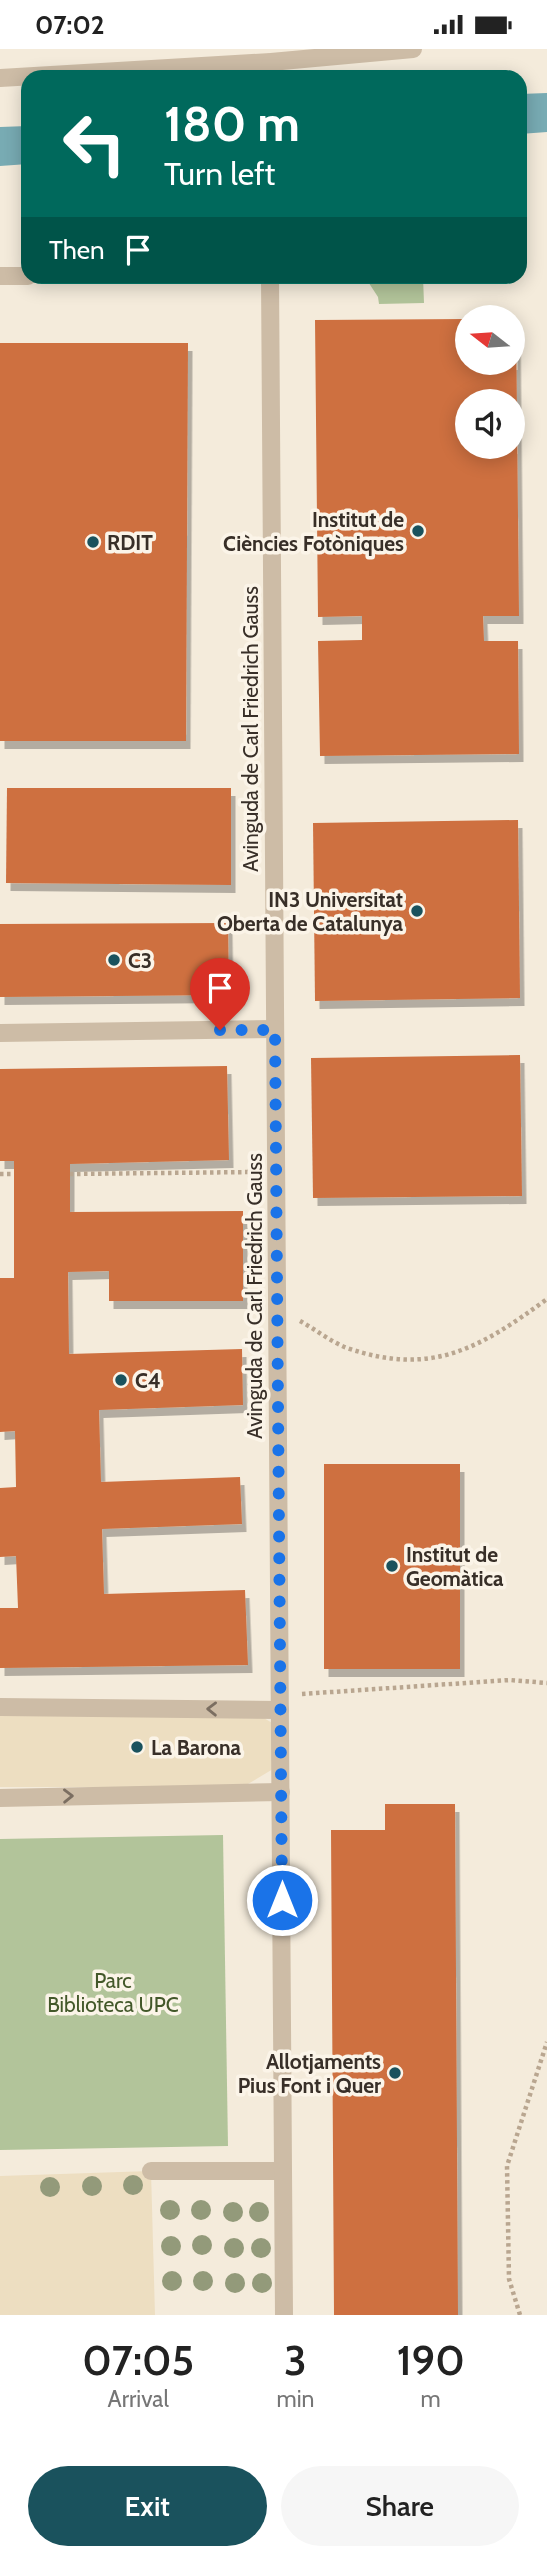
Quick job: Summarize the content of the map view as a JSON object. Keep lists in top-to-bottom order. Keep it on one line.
{"streets":{"street":["Avinguda de Carl Friedrich Gauss"]},"parks":["Parc Biblioteca UPC"],"places":["Institut de Ciències Fotòniques","RDIT","IN3 Universitat Oberta de Catalunya","C3","C4","Institut de Geomàtica","La Barona","Allotjaments Pius Font i Quer"],"north":"left","page":{"status":"07:02","turn":["180 m","Turn left"],"then":"Then","eta":["07:05","Arrival","3","min","190","m"],"buttons":["Exit","Share"]}}
